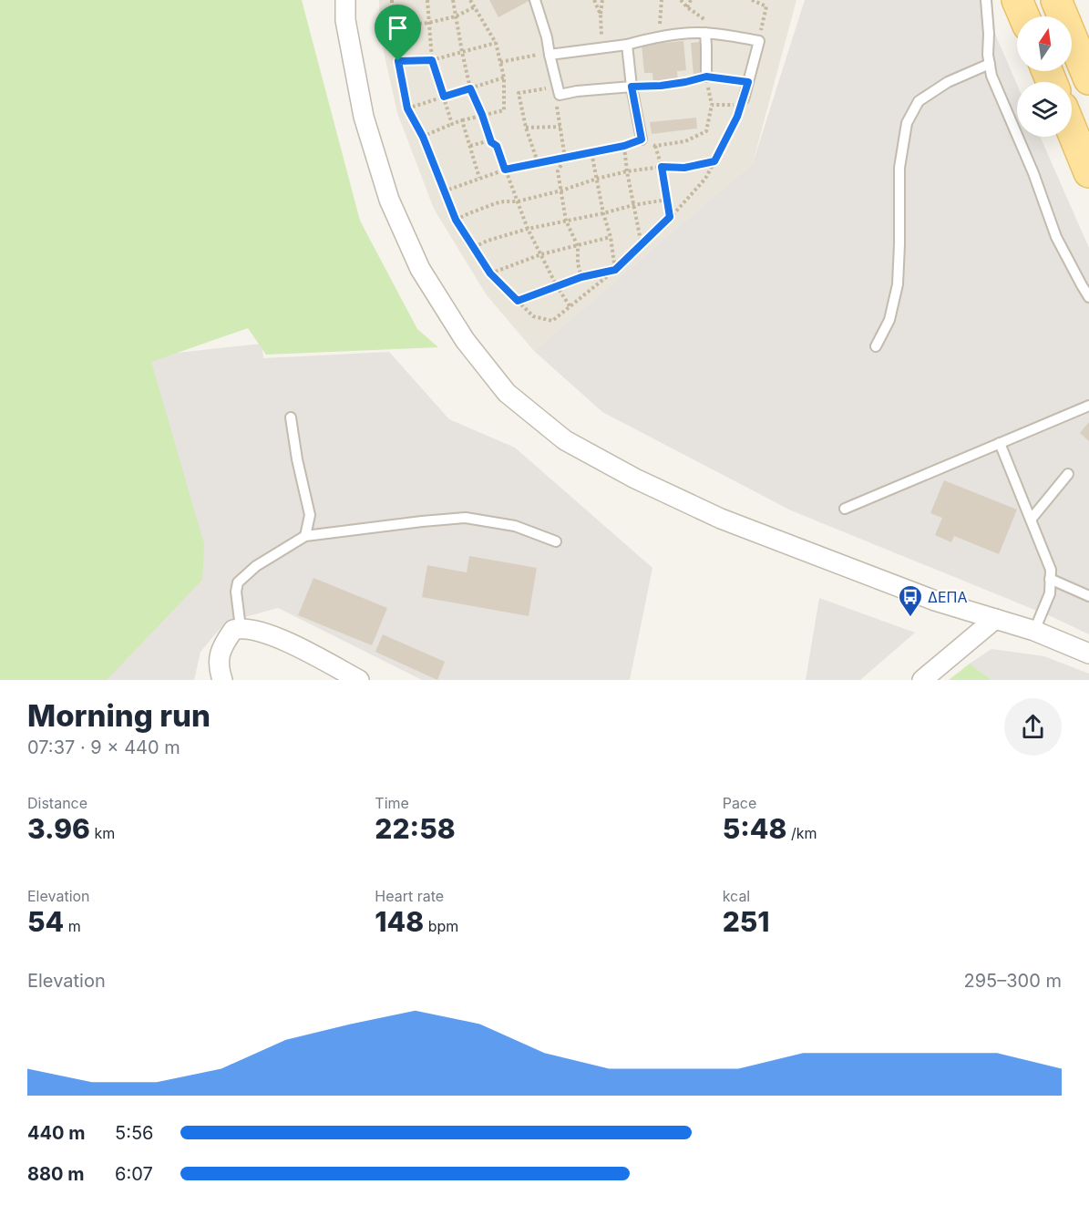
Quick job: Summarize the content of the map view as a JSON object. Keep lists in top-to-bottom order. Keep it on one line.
{"places":{"bus stop":["ΔΕΠΑ"]},"north":"top","page":{"heading":["Morning run","07:37 · 9 × 440 m"],"stats":[["Distance","3.96 km"],["Time","22:58"],["Pace","5:48 /km"],["Elevation","54 m"],["Heart rate","148 bpm"],["kcal","251"]],"chart":["Elevation","295–300 m"],"list":[{"name":"440 m","note":"5:56"},{"name":"880 m","note":"6:07"}]}}
